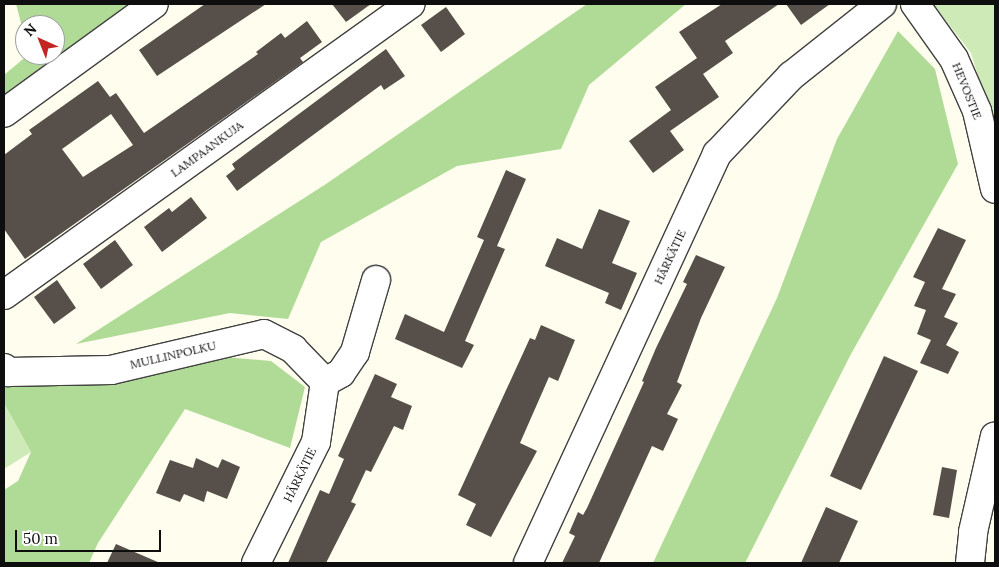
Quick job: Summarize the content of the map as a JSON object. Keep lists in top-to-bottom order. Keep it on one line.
{"streets":{"street":["HEVOSTIE","LAMPAANKUJA","HÄRKÄTIE","MULLINPOLKU"]},"crossings":[["HÄRKÄTIE","MULLINPOLKU"]],"scale_bar":"50 m","north":"top left"}
